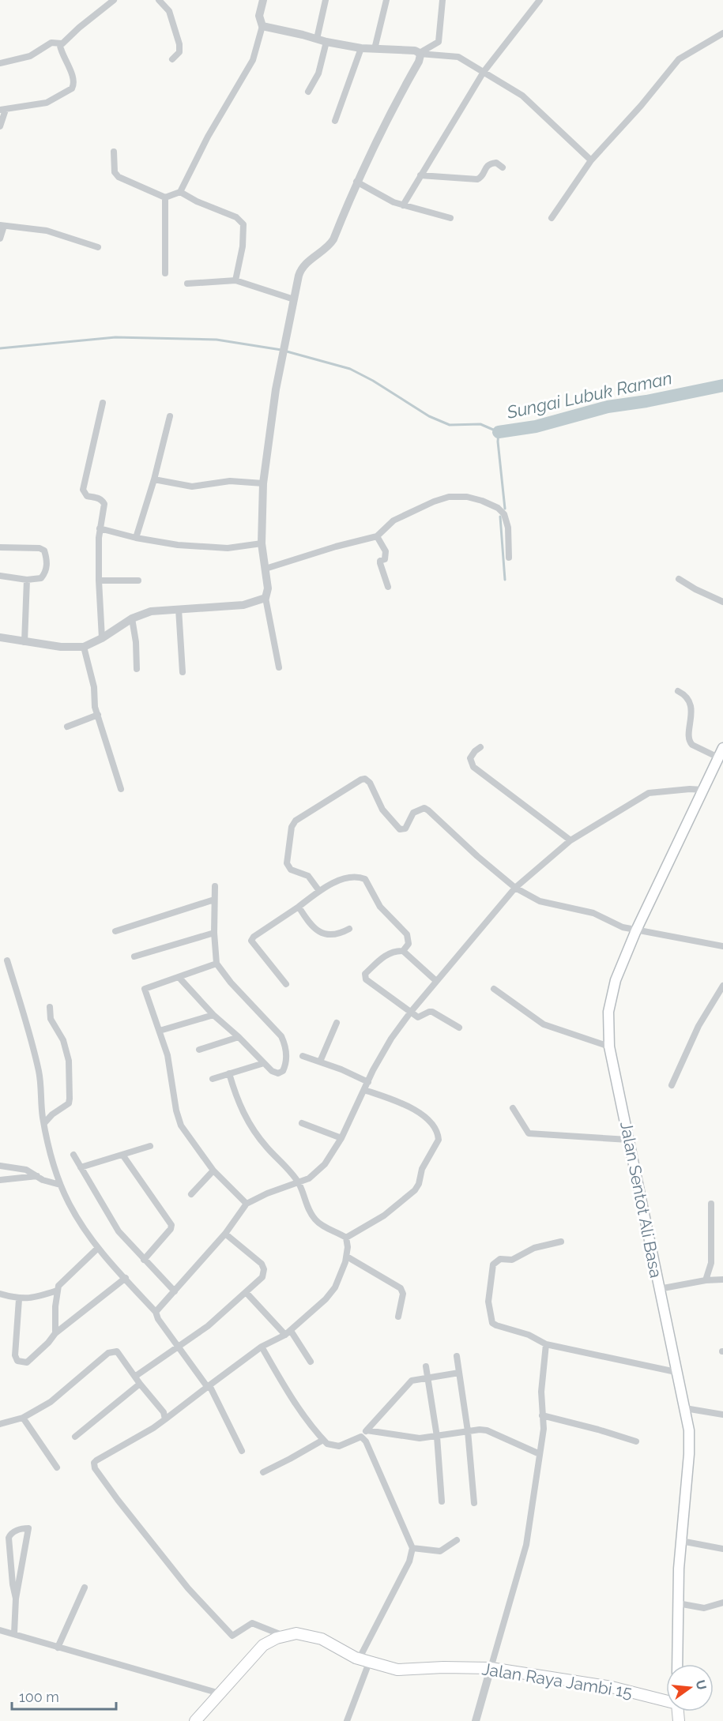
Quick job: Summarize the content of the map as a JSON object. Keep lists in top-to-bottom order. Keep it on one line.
{"streets":{"highway":["Jalan Raya Jambi 15"],"main road":["Jalan Sentot Ali Basa"]},"water":["Sungai Lubuk Raman"],"scale_bar":"100 m","north":"right"}
